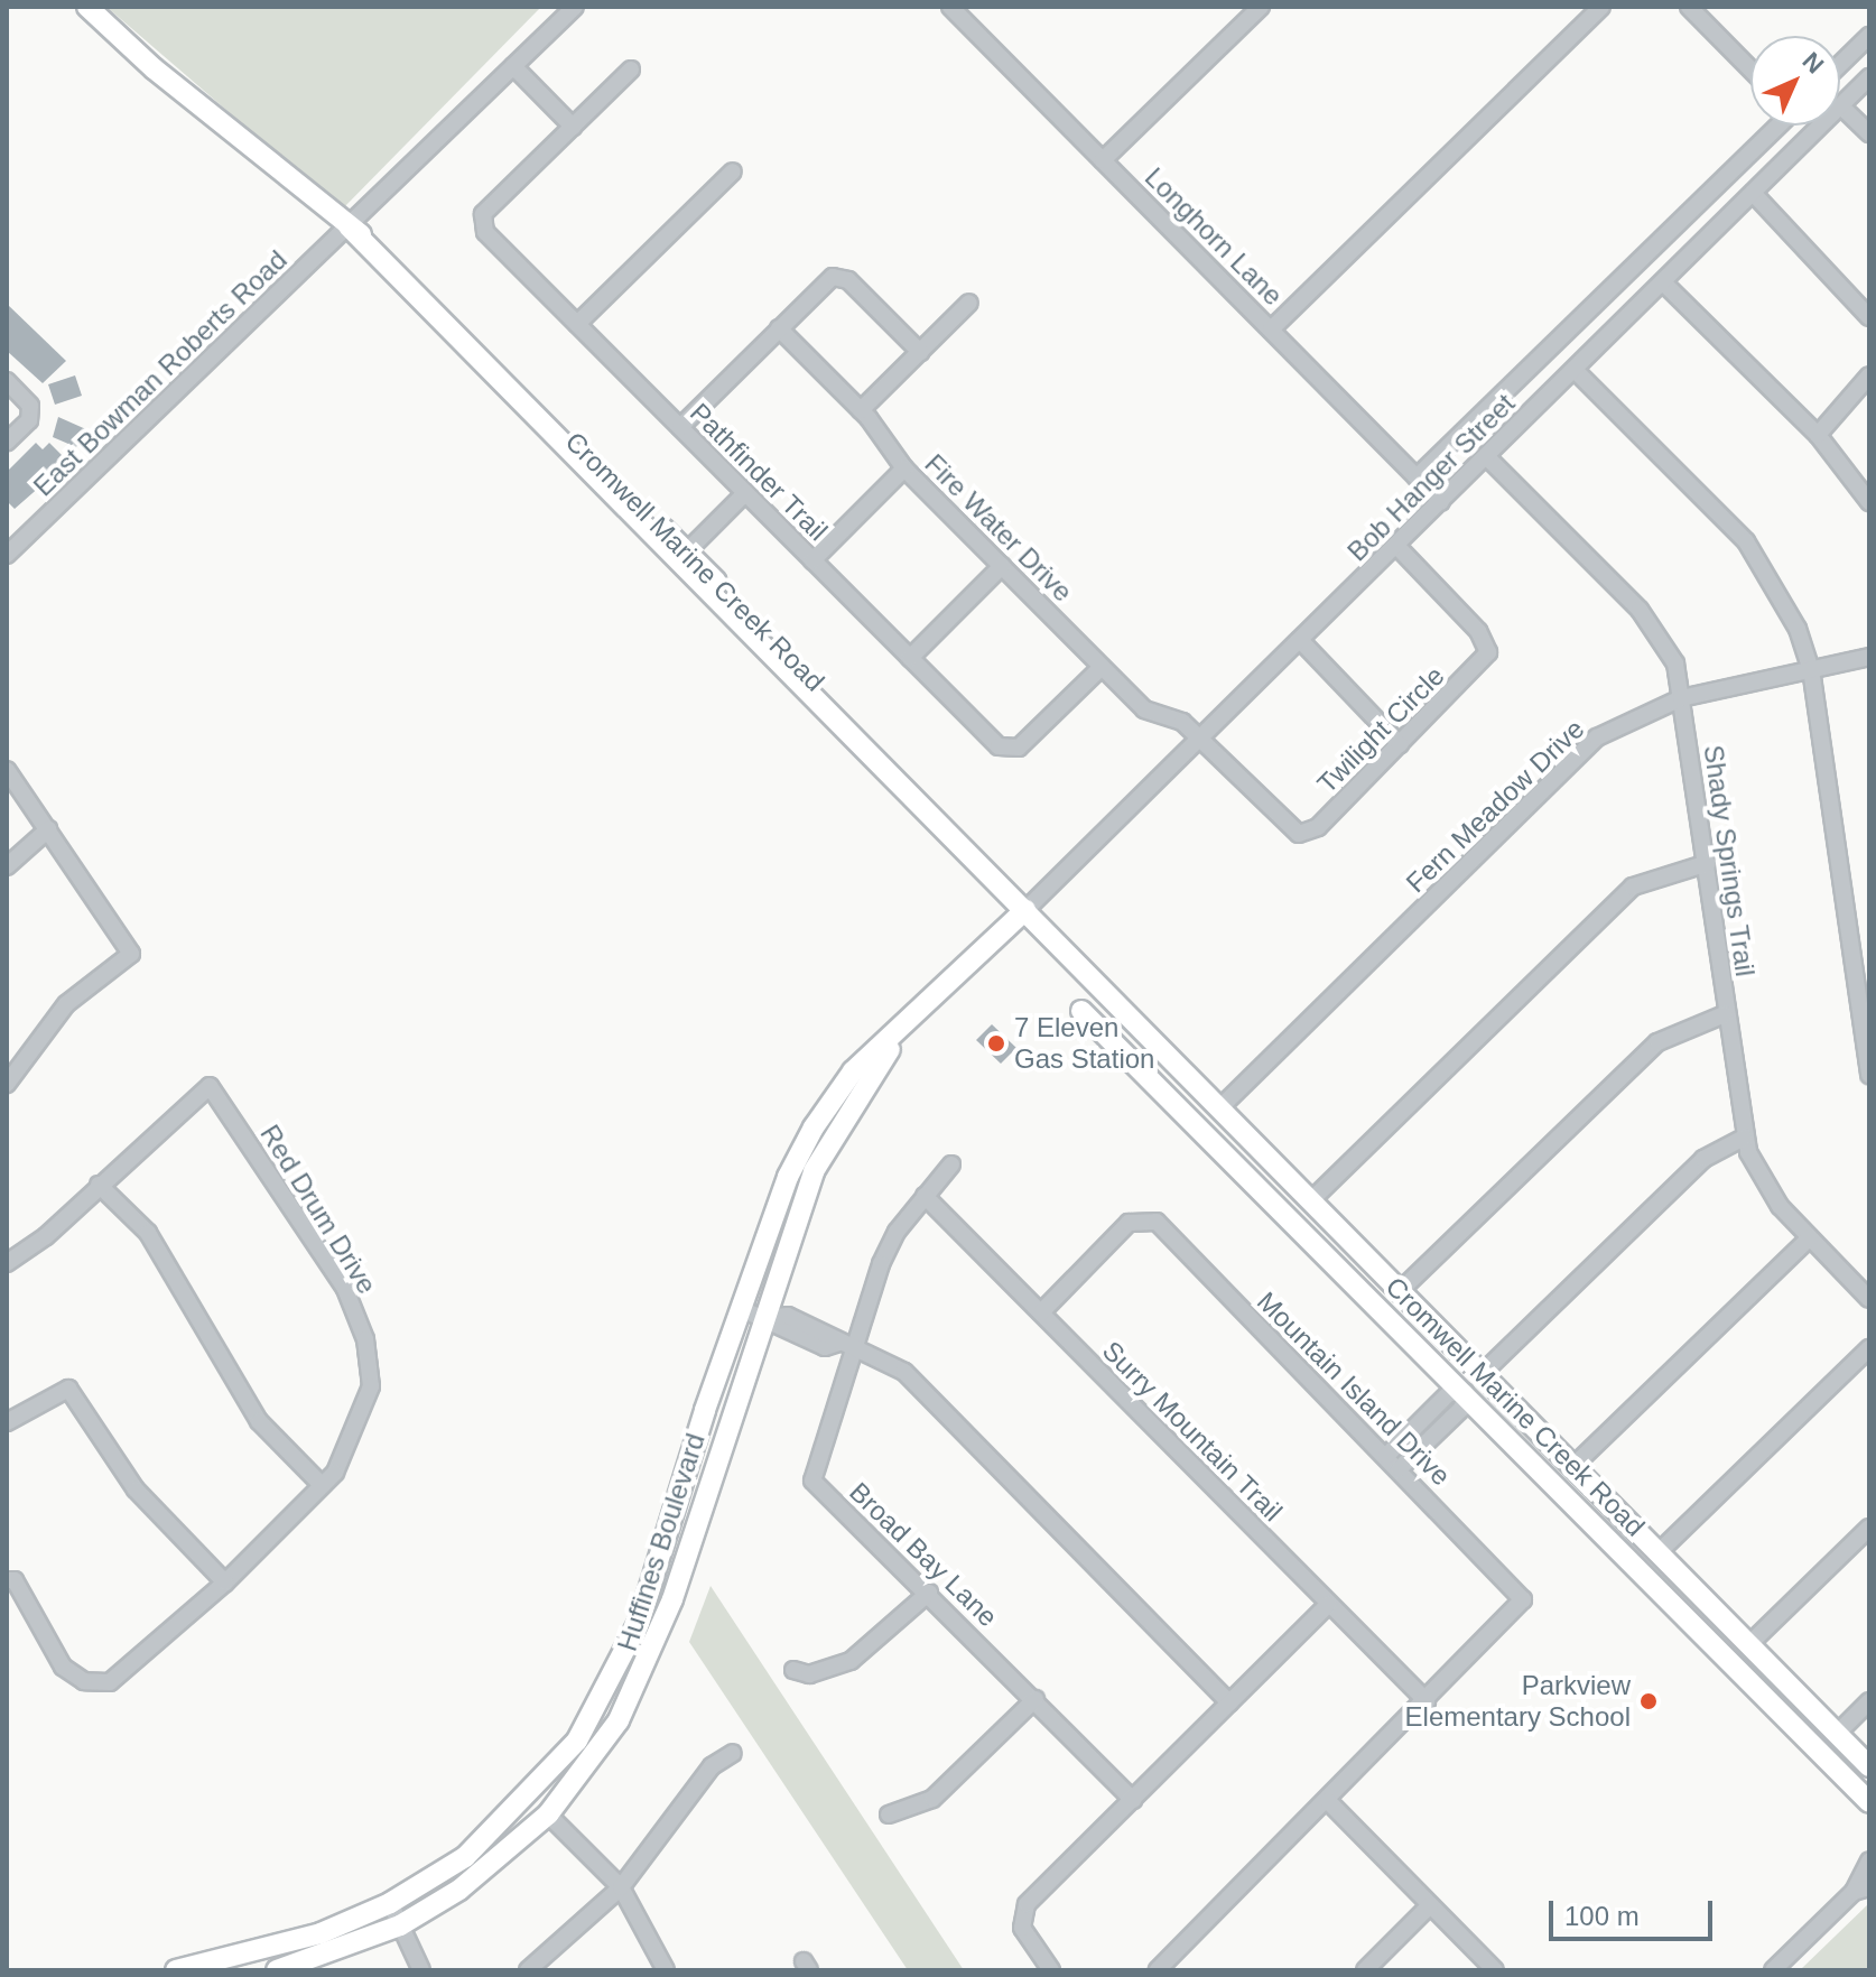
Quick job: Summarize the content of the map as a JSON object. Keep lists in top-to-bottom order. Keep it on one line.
{"streets":{"main road":["Cromwell Marine Creek Road","Huffines Boulevard"],"street":["Longhorn Lane","East Bowman Roberts Road","Pathfinder Trail","Bob Hanger Street","Fire Water Drive","Twilight Circle","Fern Meadow Drive","Shady Springs Trail","Red Drum Drive","Mountain Island Drive","Surry Mountain Trail","Broad Bay Lane"]},"crossings":[["Longhorn Lane","Bob Hanger Street"],["East Bowman Roberts Road","Cromwell Marine Creek Road"],["Pathfinder Trail","Fire Water Drive"],["Bob Hanger Street","Fire Water Drive"],["Bob Hanger Street","Cromwell Marine Creek Road"],["Bob Hanger Street","Twilight Circle"],["Bob Hanger Street","Shady Springs Trail"],["Bob Hanger Street","Huffines Boulevard"],["Fire Water Drive","Twilight Circle"],["Cromwell Marine Creek Road","Fern Meadow Drive"],["Cromwell Marine Creek Road","Huffines Boulevard"],["Fern Meadow Drive","Shady Springs Trail"],["Mountain Island Drive","Surry Mountain Trail"],["Surry Mountain Trail","Broad Bay Lane"]],"places":["7 Eleven Gas Station","Parkview Elementary School"],"scale_bar":"100 m","north":"top right"}
